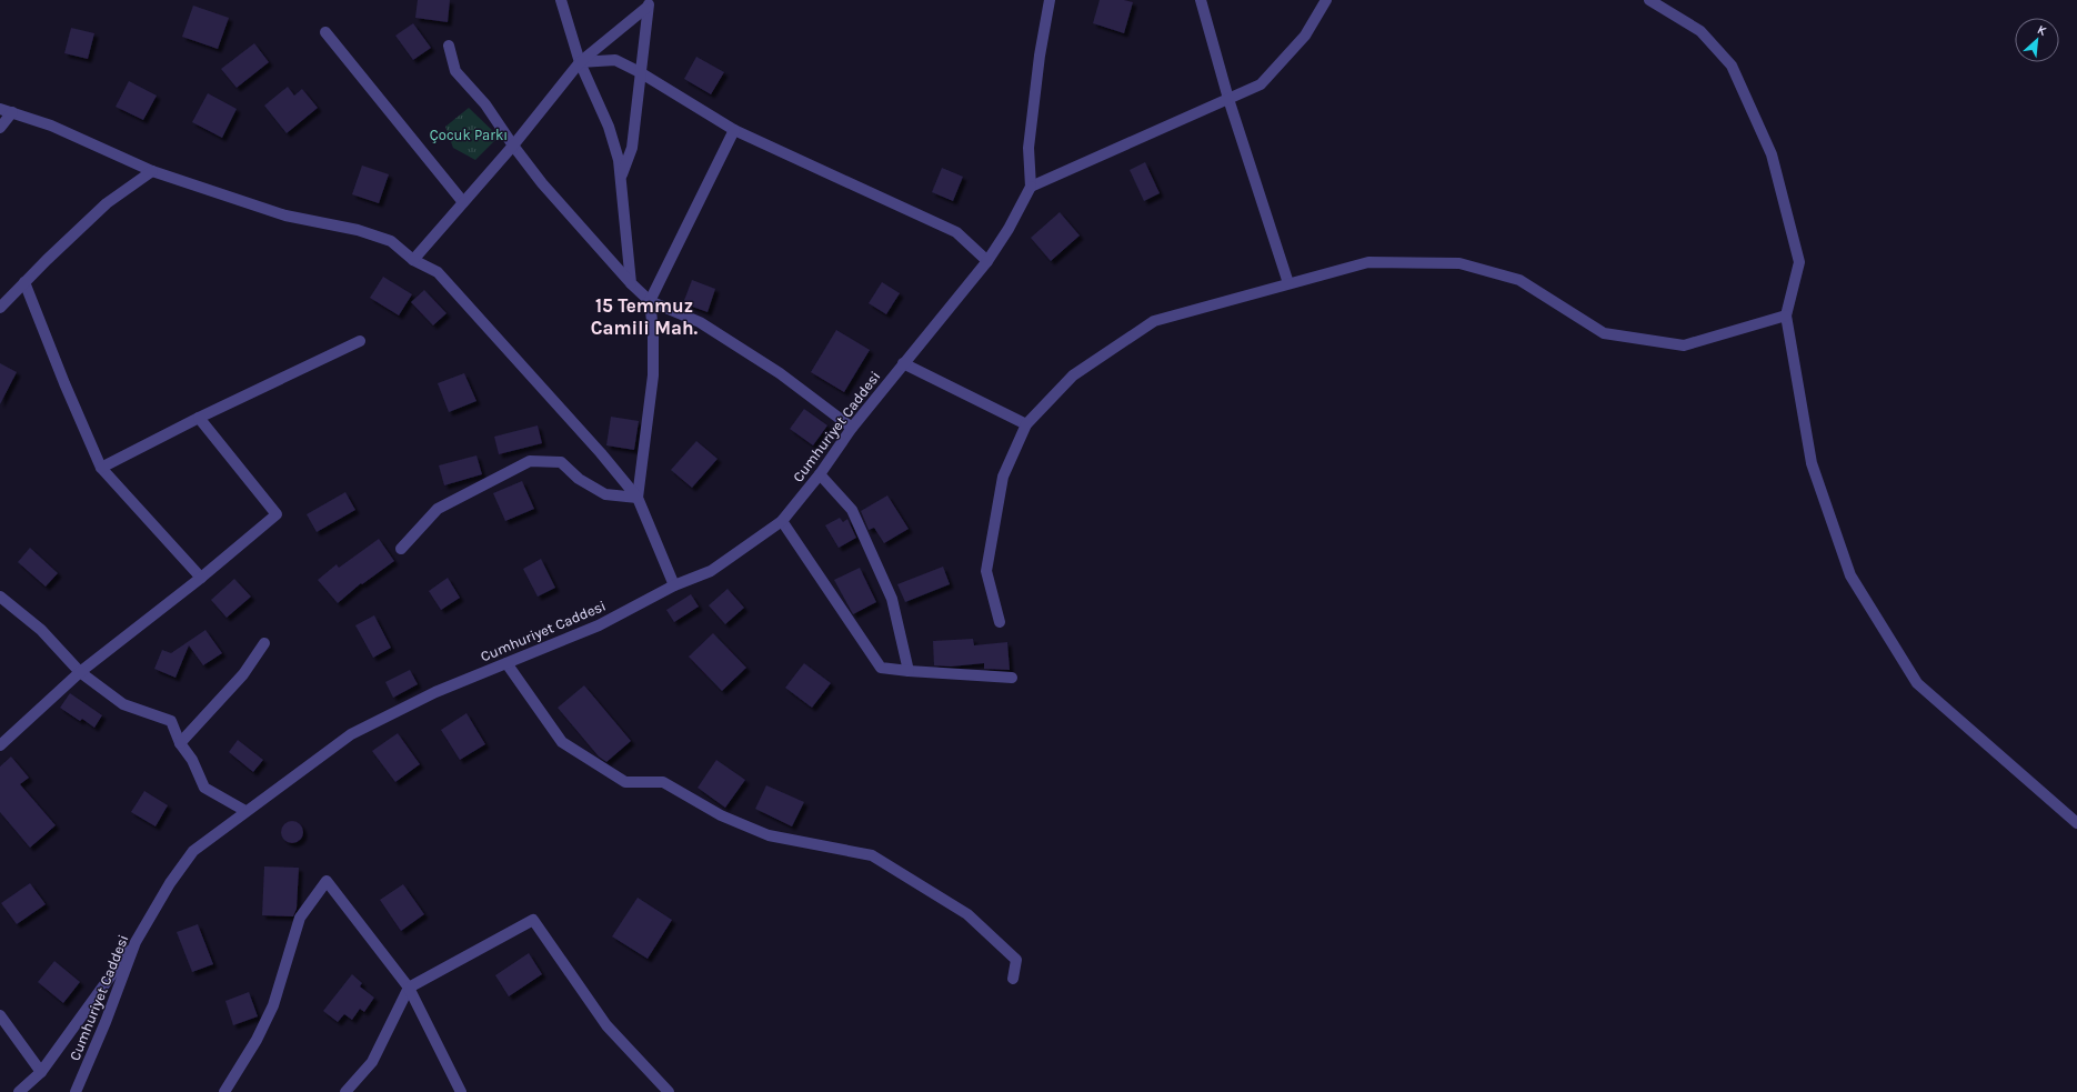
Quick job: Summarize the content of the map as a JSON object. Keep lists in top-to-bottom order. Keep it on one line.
{"streets":{"street":["Cumhuriyet Caddesi"]},"districts":["15 Temmuz Camili Mah."],"parks":["Çocuk Parkı"],"north":"top right"}
